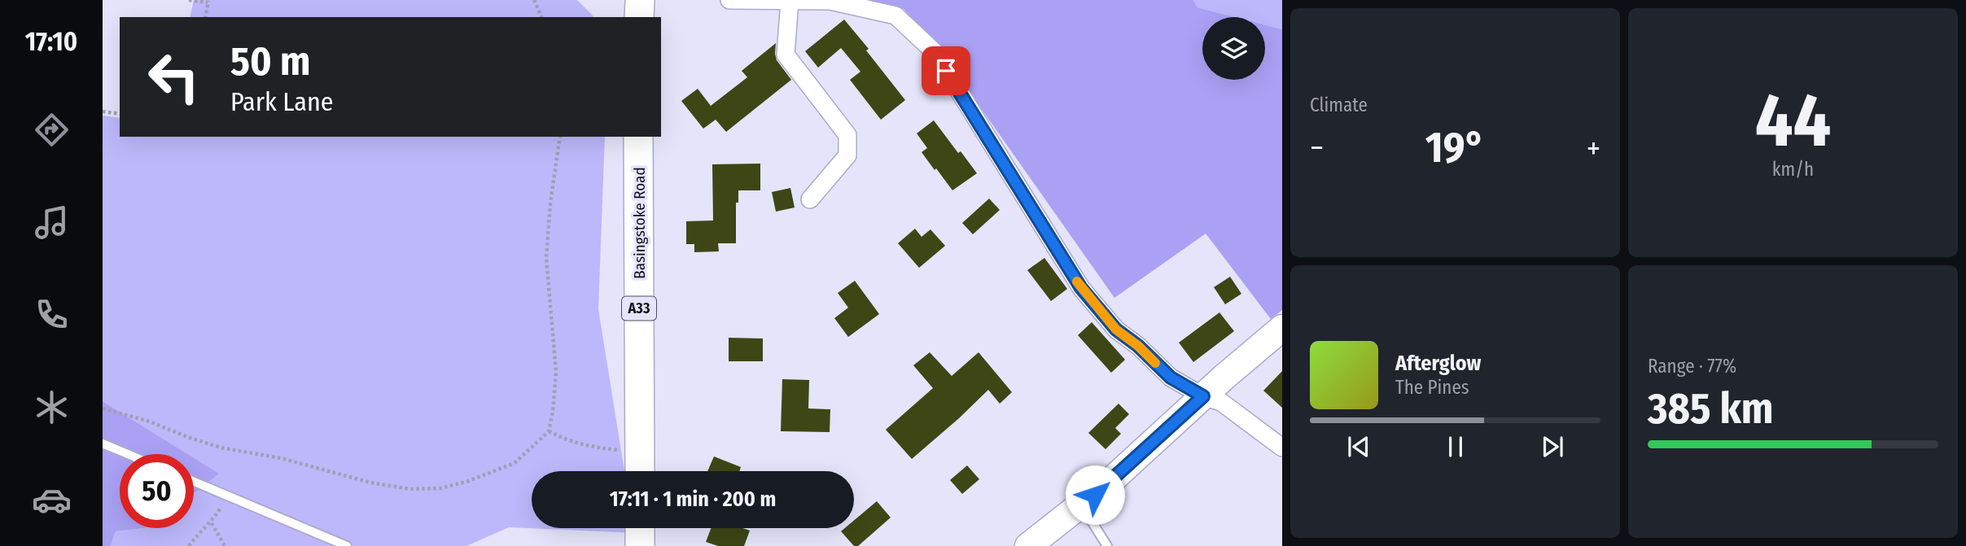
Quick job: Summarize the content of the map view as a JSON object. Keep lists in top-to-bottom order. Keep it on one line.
{"streets":{"main road":["Basingstoke Road","A33"]},"page":{"tabs":"17:10","tile":["Climate",["44","km/h"],["Range · 77%","385 km"]],"turn":["50 m","Park Lane"],"heat":["−","19°","+"],"song":["Afterglow","The Pines"],"limit":"50","trip":"17:11 · 1 min · 200 m"}}
